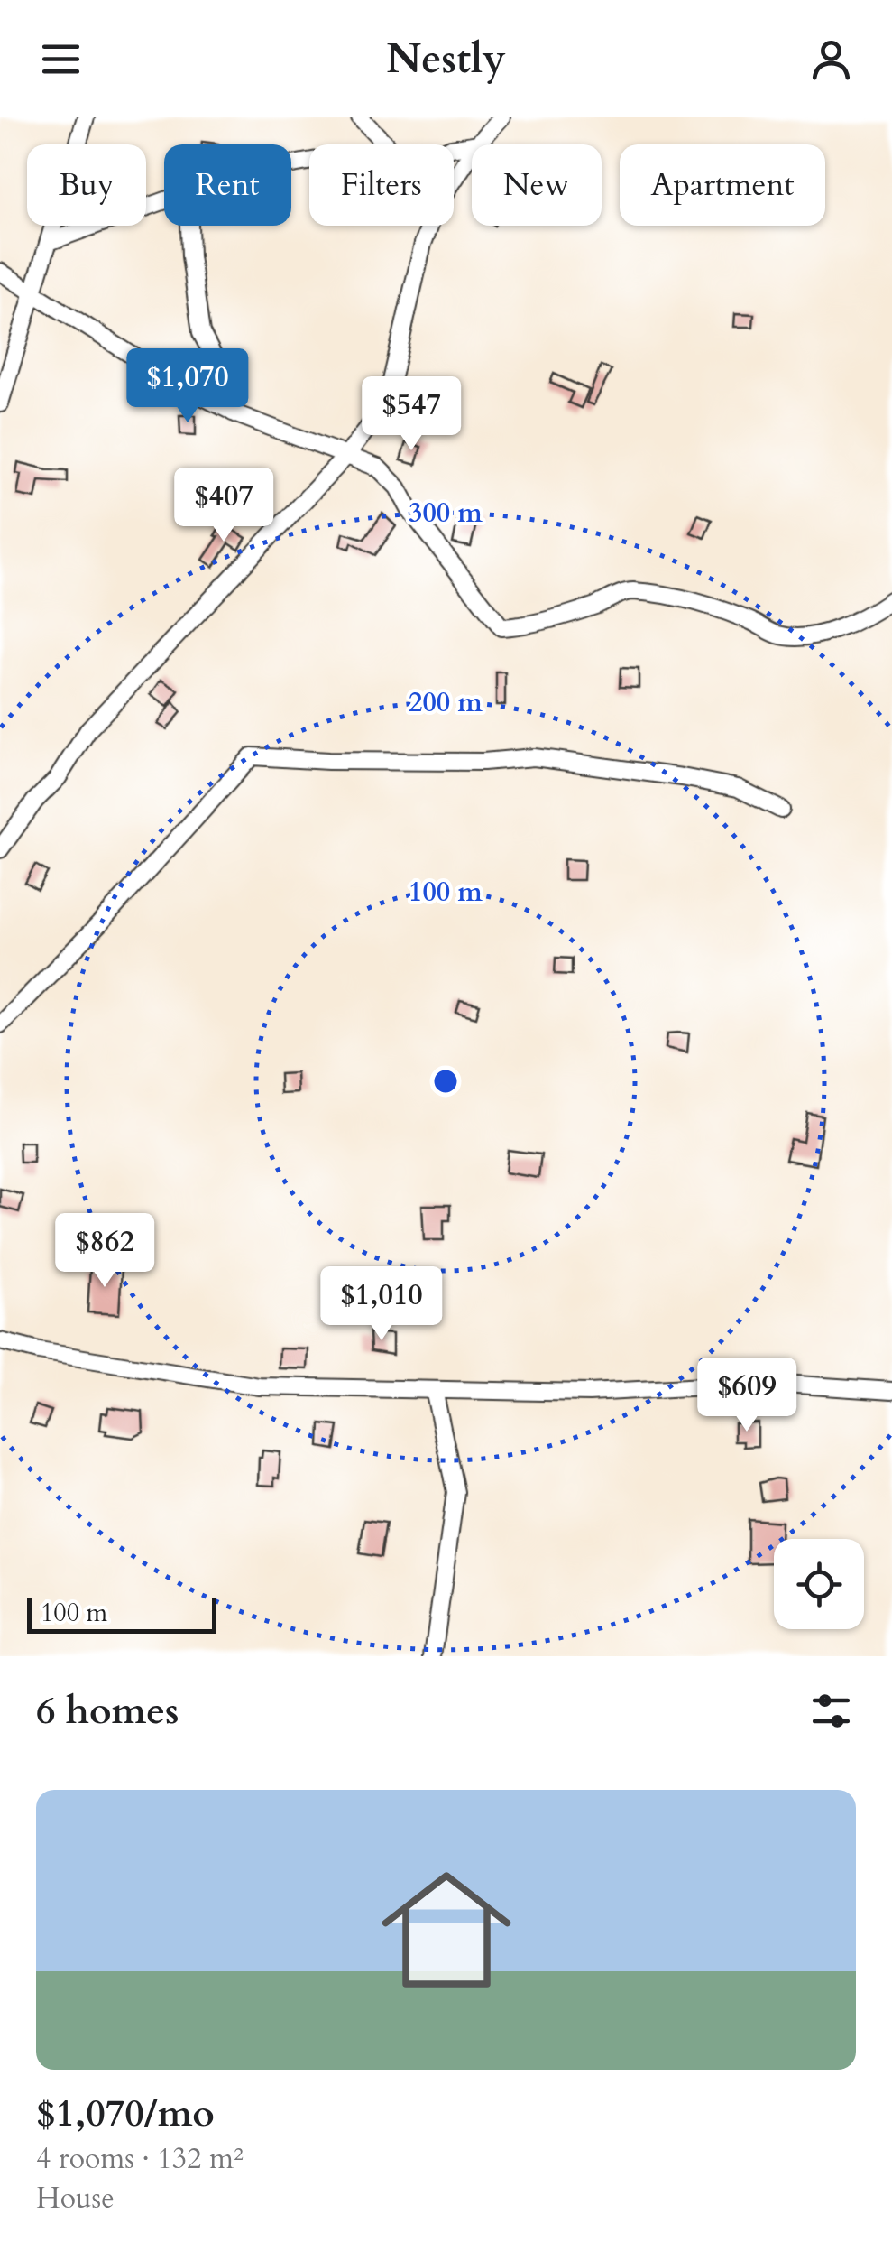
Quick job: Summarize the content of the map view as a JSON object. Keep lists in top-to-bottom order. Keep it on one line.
{"scale_bar":"100 m","page":{"header":"Nestly","chip":["Buy","Rent","Filters","New","Apartment"],"price":["$1,070","$547","$407","$862","$1,010","$609"],"scale":"100 m","heading":"6 homes","list":[{"name":"$1,070/mo","note":"4 rooms · 132 m² · House"}]},"rings":["300 m","200 m","100 m"]}
